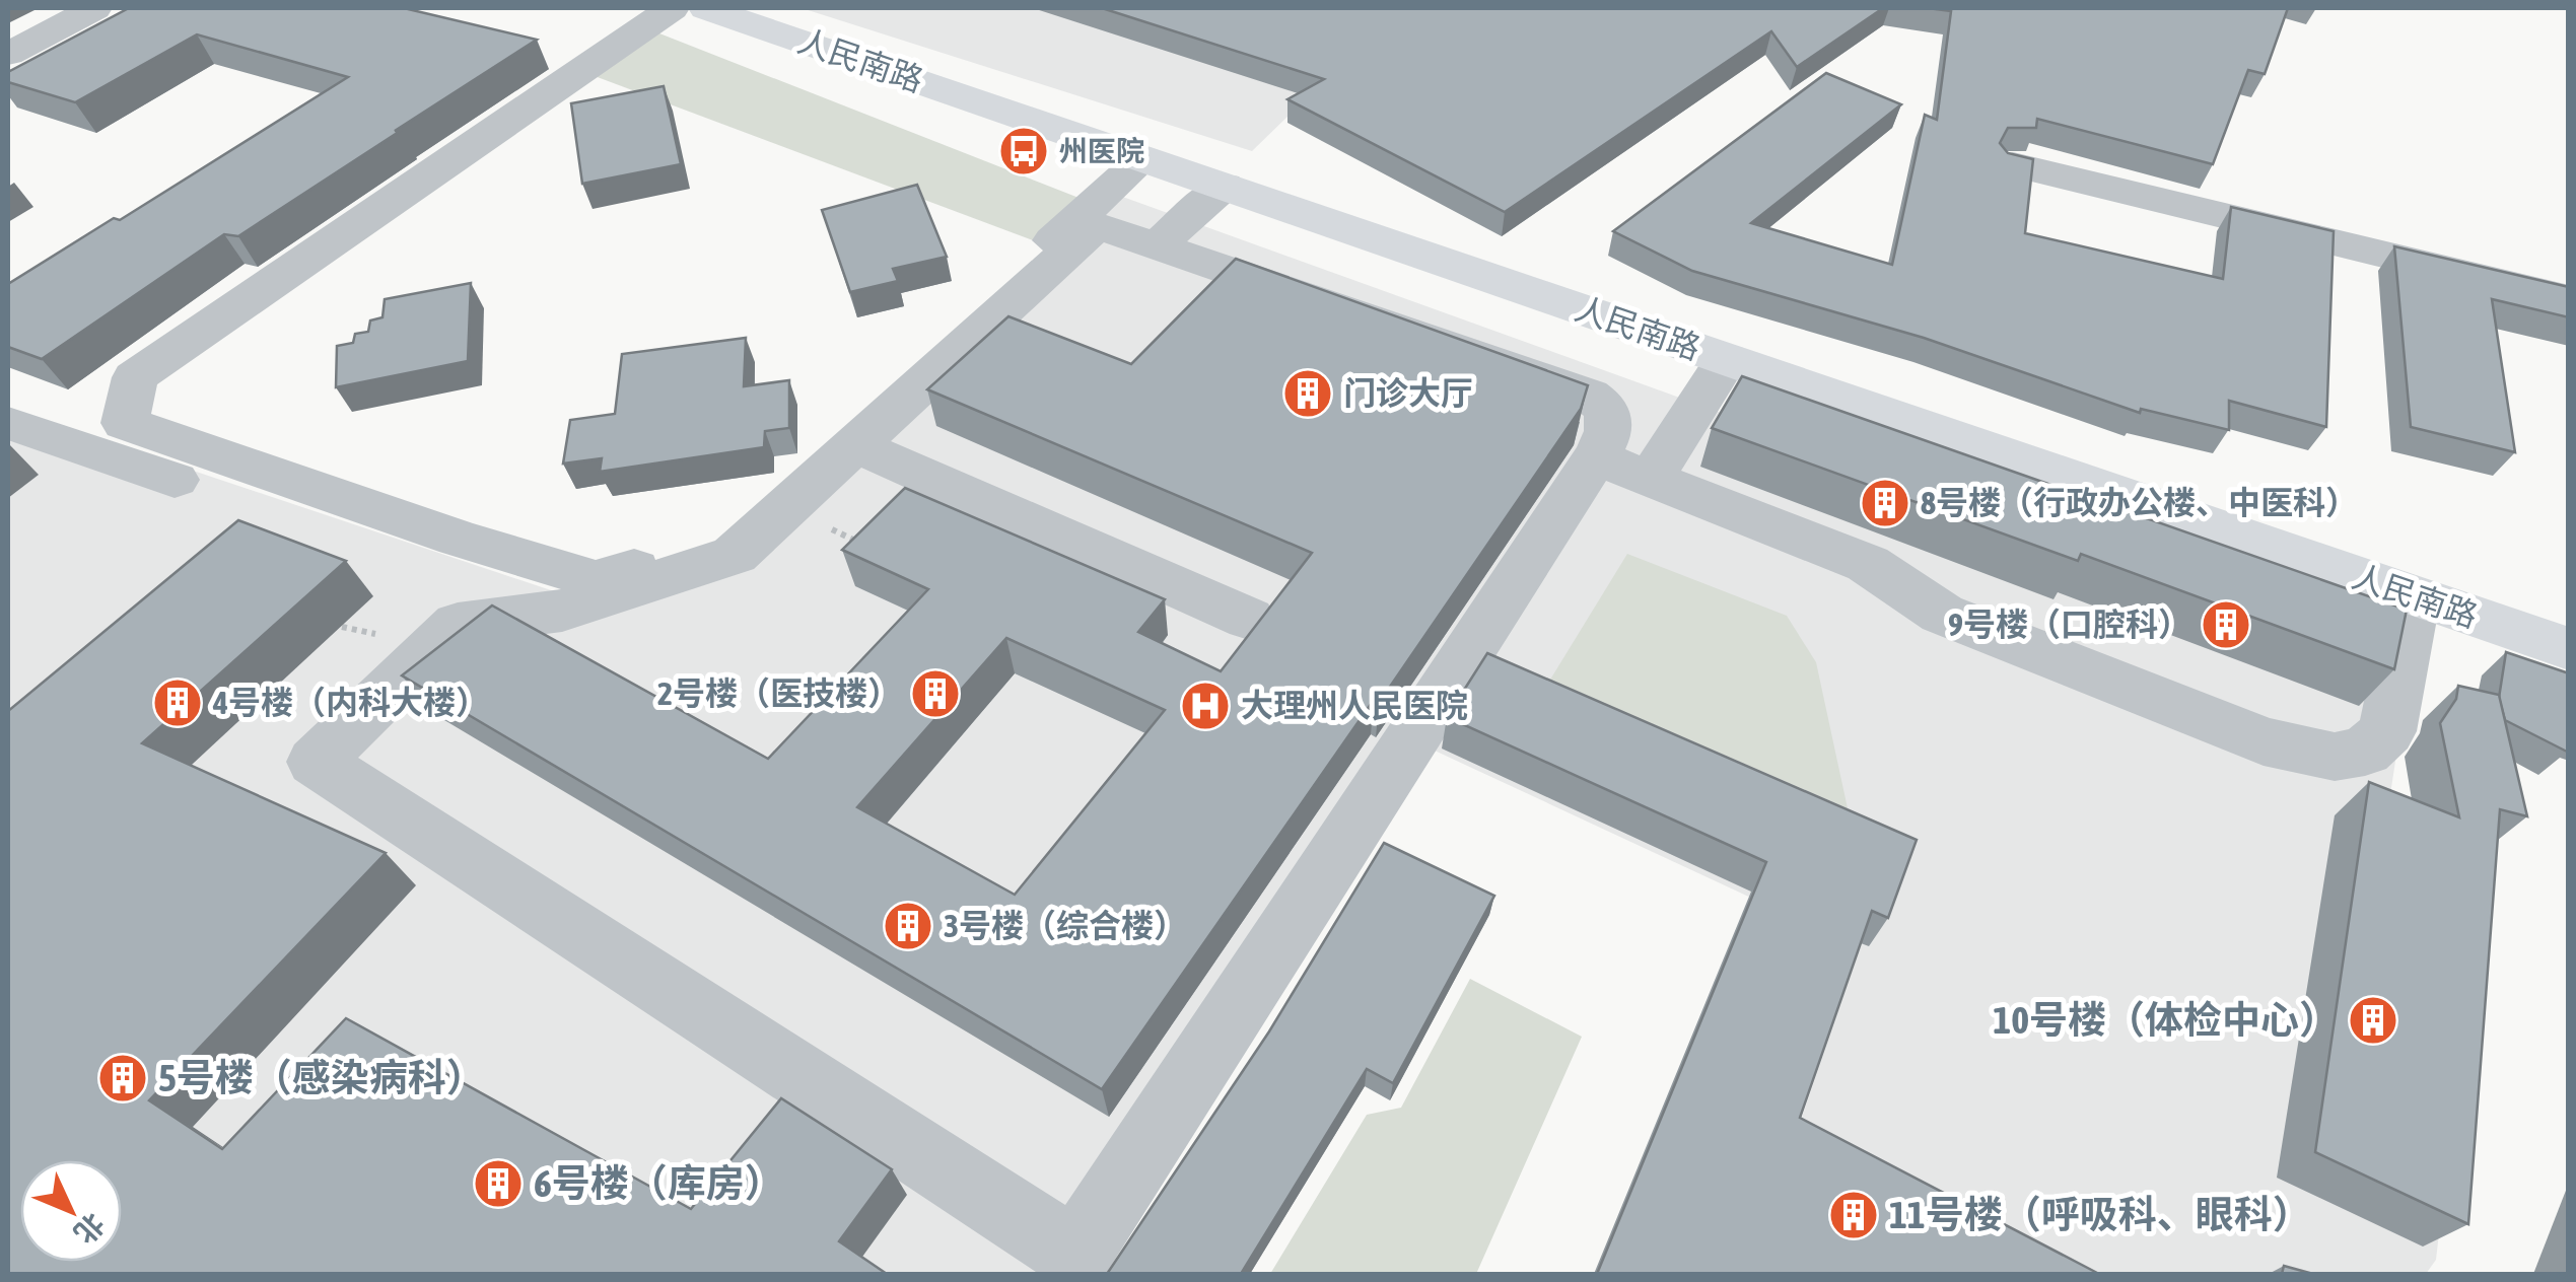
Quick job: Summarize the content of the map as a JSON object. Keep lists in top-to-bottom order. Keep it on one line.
{"streets":{"main road":["人民南路"]},"places":{"bus stop":["州医院"],"building":["门诊大厅","8号楼（行政办公楼、中医科）","9号楼（口腔科）","2号楼（医技楼）","4号楼（内科大楼）","3号楼（综合楼）","10号楼（体检中心）","5号楼（感染病科）","6号楼（库房）","11号楼（呼吸科、眼科）"],"hospital":["大理州人民医院"]},"north":"bottom right"}
